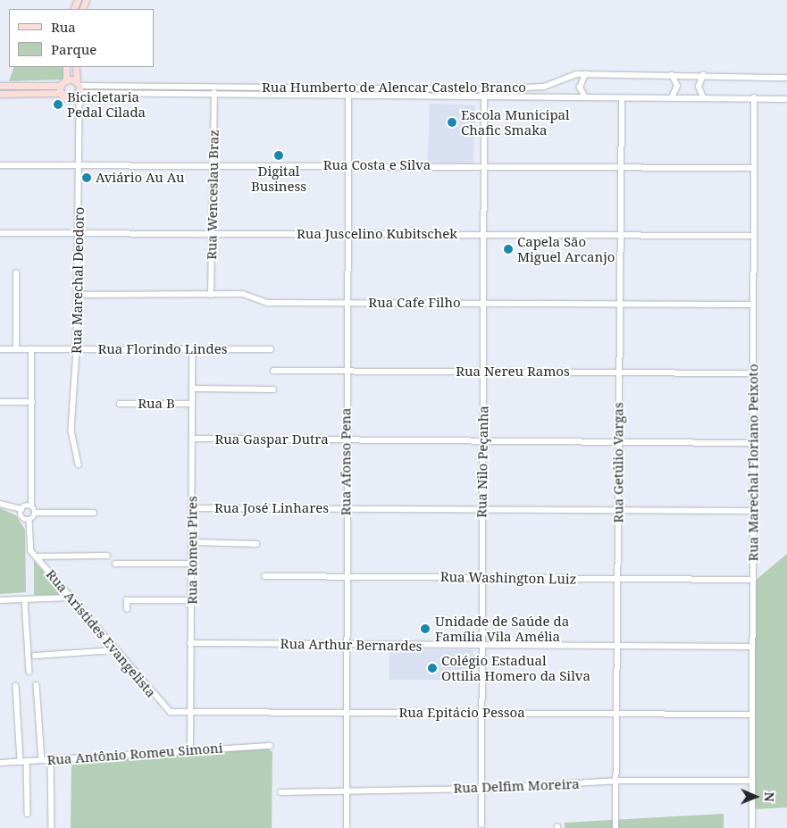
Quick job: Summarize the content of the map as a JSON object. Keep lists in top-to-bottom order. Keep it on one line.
{"streets":{"street":["Rua Humberto de Alencar Castelo Branco","Rua Costa e Silva","Rua Wenceslau Braz","Rua Juscelino Kubitschek","Rua Marechal Deodoro","Rua Cafe Filho","Rua Florindo Lindes","Rua Nereu Ramos","Rua B","Rua Gaspar Dutra","Rua Afonso Pena","Rua Nilo Peçanha","Rua Getúlio Vargas","Rua Marechal Floriano Peixoto","Rua José Linhares","Rua Romeu Pires","Rua Washington Luiz","Rua Aristides Evangelista","Rua Arthur Bernardes","Rua Epitácio Pessoa","Rua Antônio Romeu Simoni","Rua Delfim Moreira"]},"crossings":[["Rua Humberto de Alencar Castelo Branco","Rua Wenceslau Braz"],["Rua Humberto de Alencar Castelo Branco","Rua Marechal Deodoro"],["Rua Humberto de Alencar Castelo Branco","Rua Afonso Pena"],["Rua Humberto de Alencar Castelo Branco","Rua Nilo Peçanha"],["Rua Humberto de Alencar Castelo Branco","Rua Getúlio Vargas"],["Rua Humberto de Alencar Castelo Branco","Rua Marechal Floriano Peixoto"],["Rua Costa e Silva","Rua Wenceslau Braz"],["Rua Costa e Silva","Rua Marechal Deodoro"],["Rua Costa e Silva","Rua Afonso Pena"],["Rua Costa e Silva","Rua Nilo Peçanha"],["Rua Costa e Silva","Rua Getúlio Vargas"],["Rua Costa e Silva","Rua Marechal Floriano Peixoto"],["Rua Wenceslau Braz","Rua Juscelino Kubitschek"],["Rua Wenceslau Braz","Rua Cafe Filho"],["Rua Juscelino Kubitschek","Rua Marechal Deodoro"],["Rua Juscelino Kubitschek","Rua Afonso Pena"],["Rua Juscelino Kubitschek","Rua Nilo Peçanha"],["Rua Juscelino Kubitschek","Rua Getúlio Vargas"],["Rua Juscelino Kubitschek","Rua Marechal Floriano Peixoto"],["Rua Marechal Deodoro","Rua Cafe Filho"],["Rua Marechal Deodoro","Rua Florindo Lindes"],["Rua Cafe Filho","Rua Afonso Pena"],["Rua Cafe Filho","Rua Nilo Peçanha"],["Rua Cafe Filho","Rua Getúlio Vargas"],["Rua Cafe Filho","Rua Marechal Floriano Peixoto"],["Rua Florindo Lindes","Rua Romeu Pires"],["Rua Nereu Ramos","Rua Afonso Pena"],["Rua Nereu Ramos","Rua Nilo Peçanha"],["Rua Nereu Ramos","Rua Getúlio Vargas"],["Rua Nereu Ramos","Rua Marechal Floriano Peixoto"],["Rua B","Rua Romeu Pires"],["Rua Gaspar Dutra","Rua Afonso Pena"],["Rua Gaspar Dutra","Rua Nilo Peçanha"],["Rua Gaspar Dutra","Rua Getúlio Vargas"],["Rua Gaspar Dutra","Rua Marechal Floriano Peixoto"],["Rua Gaspar Dutra","Rua Romeu Pires"],["Rua Afonso Pena","Rua José Linhares"],["Rua Afonso Pena","Rua Washington Luiz"],["Rua Afonso Pena","Rua Arthur Bernardes"],["Rua Afonso Pena","Rua Epitácio Pessoa"],["Rua Afonso Pena","Rua Delfim Moreira"],["Rua Nilo Peçanha","Rua José Linhares"],["Rua Nilo Peçanha","Rua Washington Luiz"],["Rua Nilo Peçanha","Rua Arthur Bernardes"],["Rua Nilo Peçanha","Rua Epitácio Pessoa"],["Rua Nilo Peçanha","Rua Delfim Moreira"],["Rua Getúlio Vargas","Rua José Linhares"],["Rua Getúlio Vargas","Rua Washington Luiz"],["Rua Getúlio Vargas","Rua Arthur Bernardes"],["Rua Getúlio Vargas","Rua Epitácio Pessoa"],["Rua Getúlio Vargas","Rua Delfim Moreira"],["Rua Marechal Floriano Peixoto","Rua José Linhares"],["Rua Marechal Floriano Peixoto","Rua Washington Luiz"],["Rua Marechal Floriano Peixoto","Rua Arthur Bernardes"],["Rua Marechal Floriano Peixoto","Rua Epitácio Pessoa"],["Rua Marechal Floriano Peixoto","Rua Delfim Moreira"],["Rua José Linhares","Rua Romeu Pires"],["Rua Romeu Pires","Rua Arthur Bernardes"],["Rua Romeu Pires","Rua Epitácio Pessoa"],["Rua Romeu Pires","Rua Antônio Romeu Simoni"],["Rua Aristides Evangelista","Rua Epitácio Pessoa"]],"places":["Bicicletaria Pedal Cilada","Escola Municipal Chafic Smaka","Digital Business","Aviário Au Au","Capela São Miguel Arcanjo","Unidade de Saúde da Família Vila Amélia","Colégio Estadual Ottilia Homero da Silva"],"legend":["Rua","Parque"],"north":"right"}
